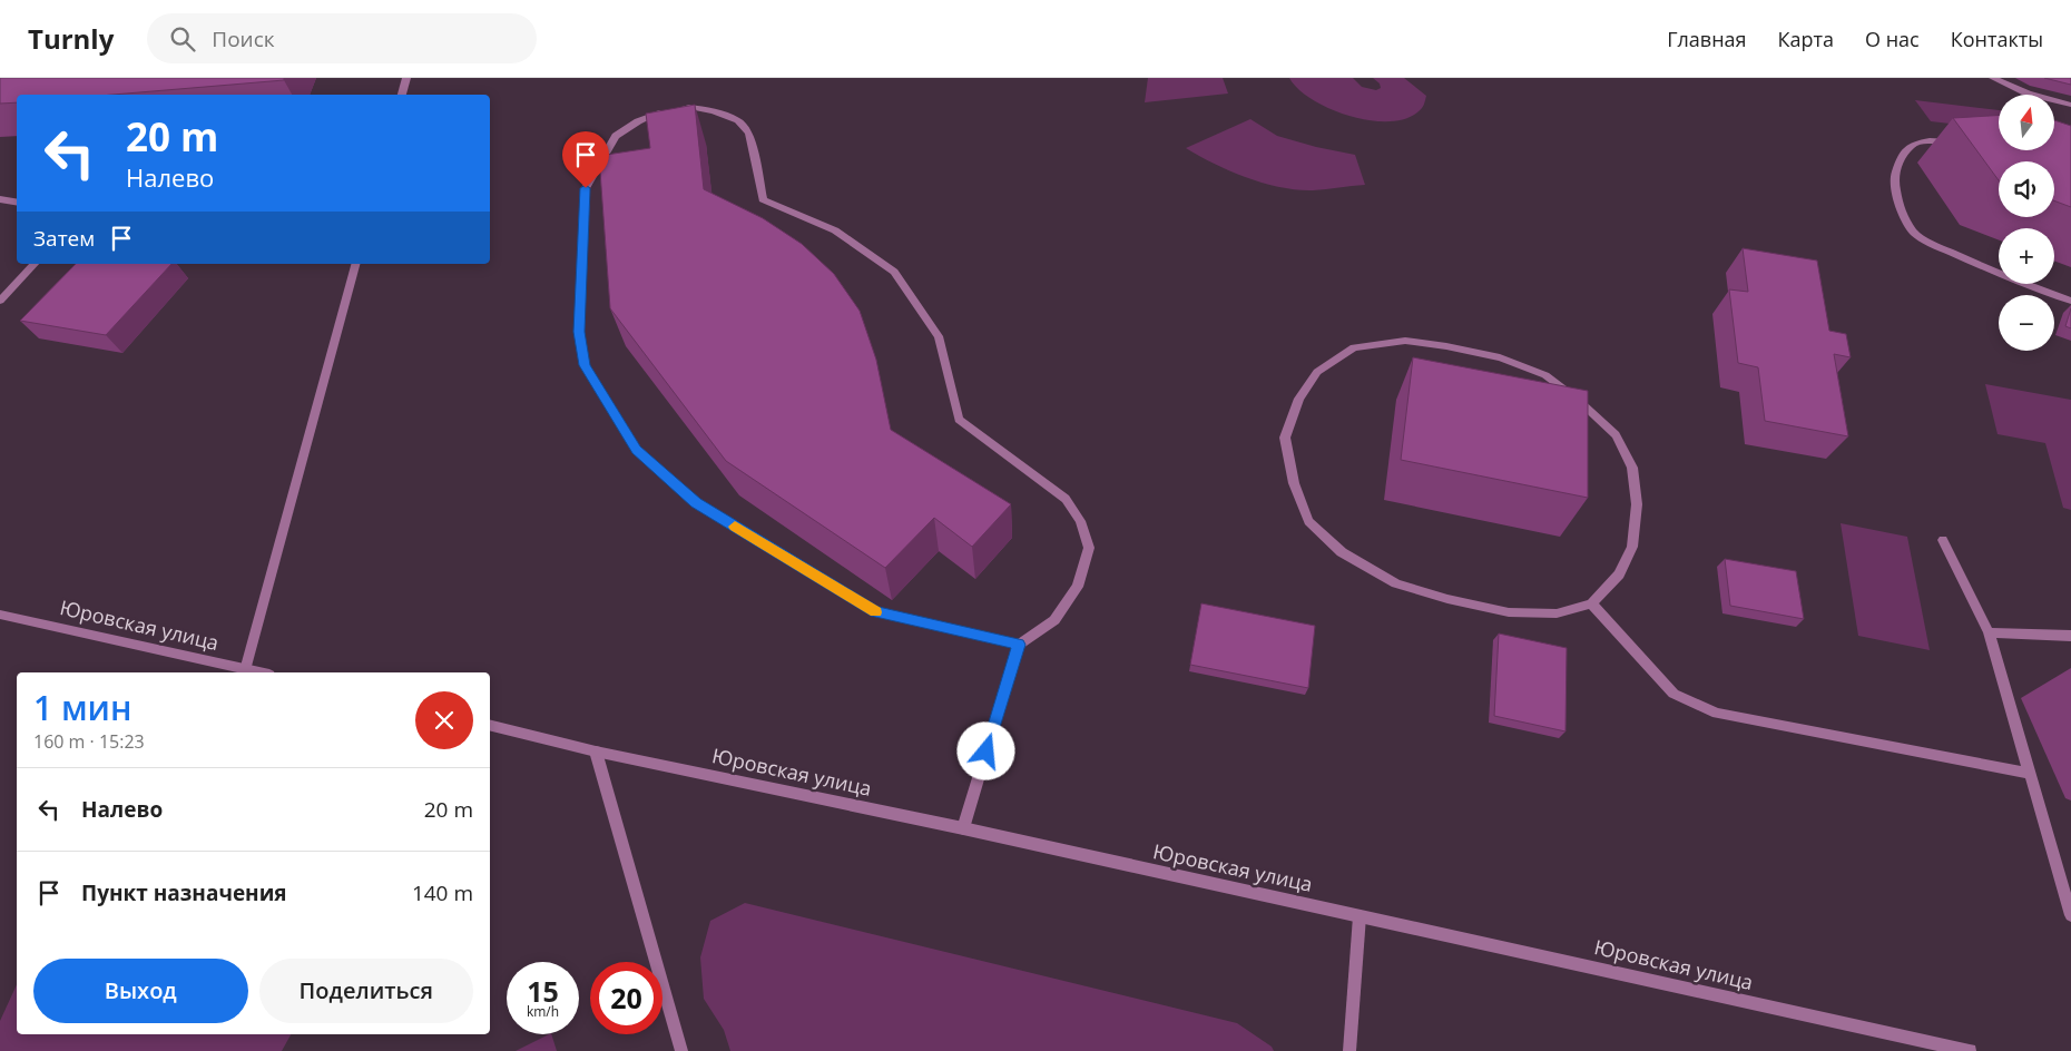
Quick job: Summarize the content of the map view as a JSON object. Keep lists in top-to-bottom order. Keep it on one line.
{"streets":{"street":["Юровская улица"]},"north":"top","page":{"header":"Turnly","search":"Поиск","nav":["Главная","Карта","О нас","Контакты"],"map_buttons":["+","−"],"turn":["20 m","Налево"],"then":"Затем","heading":["1 мин","160 m · 15:23"],"list":[{"name":"Налево","value":"20 m"},{"name":"Пункт назначения","value":"140 m"}],"buttons":["Выход","Поделиться"],"speed":"15 km/h","limit":"20"}}
